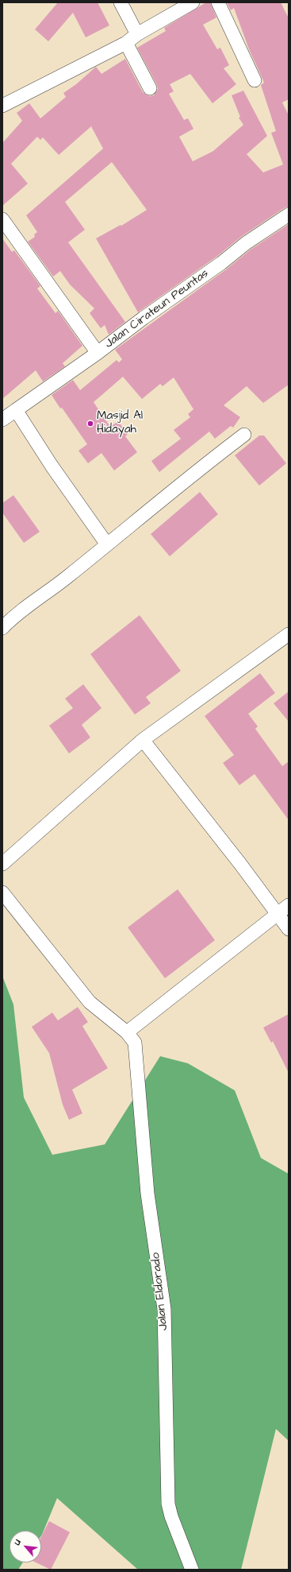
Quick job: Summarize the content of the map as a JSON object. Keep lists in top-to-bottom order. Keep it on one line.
{"streets":{"street":["Jalan Cirateun Peuntas","Jalan Eldorado"]},"places":["Masjid Al Hidayah"],"north":"top left"}
